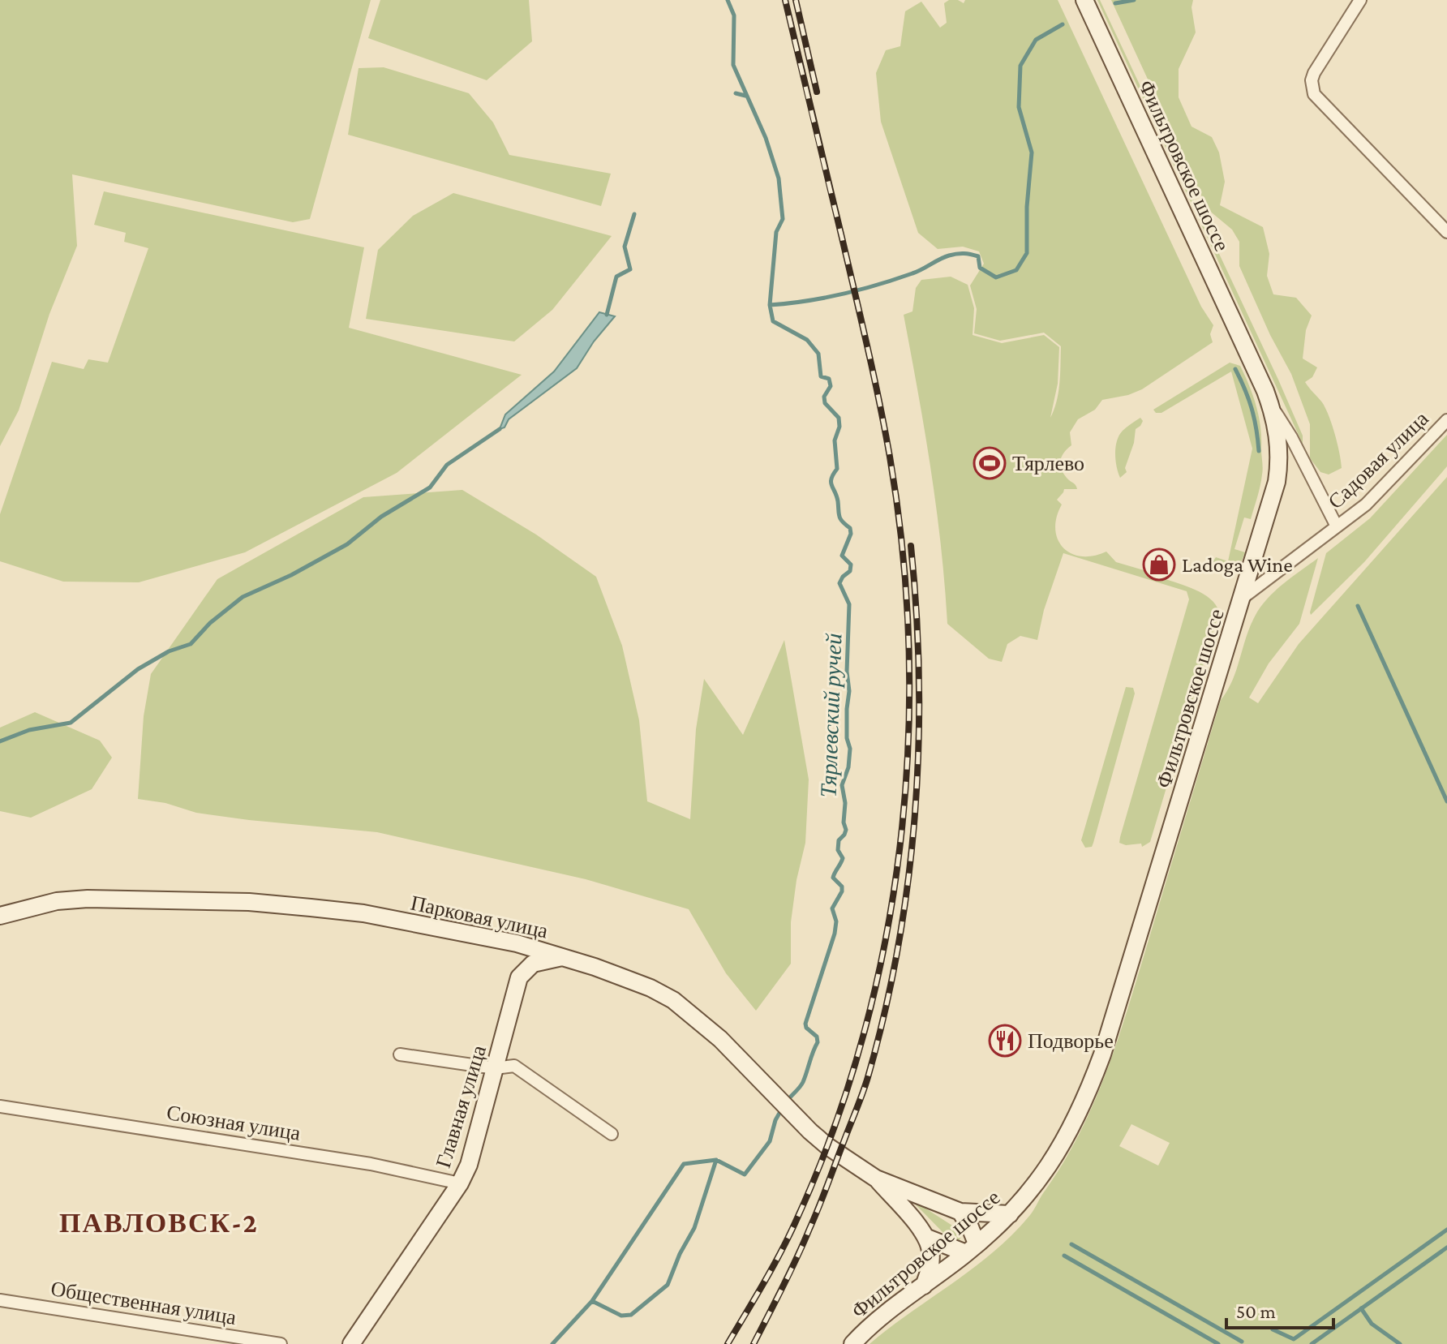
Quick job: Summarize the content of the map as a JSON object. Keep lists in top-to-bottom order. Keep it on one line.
{"streets":{"main road":["Фильтровское шоссе","Парковая улица","Главная улица"],"street":["Садовая улица","Союзная улица","Общественная улица"]},"crossings":[["Фильтровское шоссе","Садовая улица"],["Фильтровское шоссе","Парковая улица"],["Парковая улица","Главная улица"],["Главная улица","Союзная улица"]],"districts":["ПАВЛОВСК-2"],"water":["Тярлевский ручей"],"places":{"sports":["Тярлево"],"shop":["Ladoga Wine"],"restaurant":["Подворье"]},"scale_bar":"50 m"}
